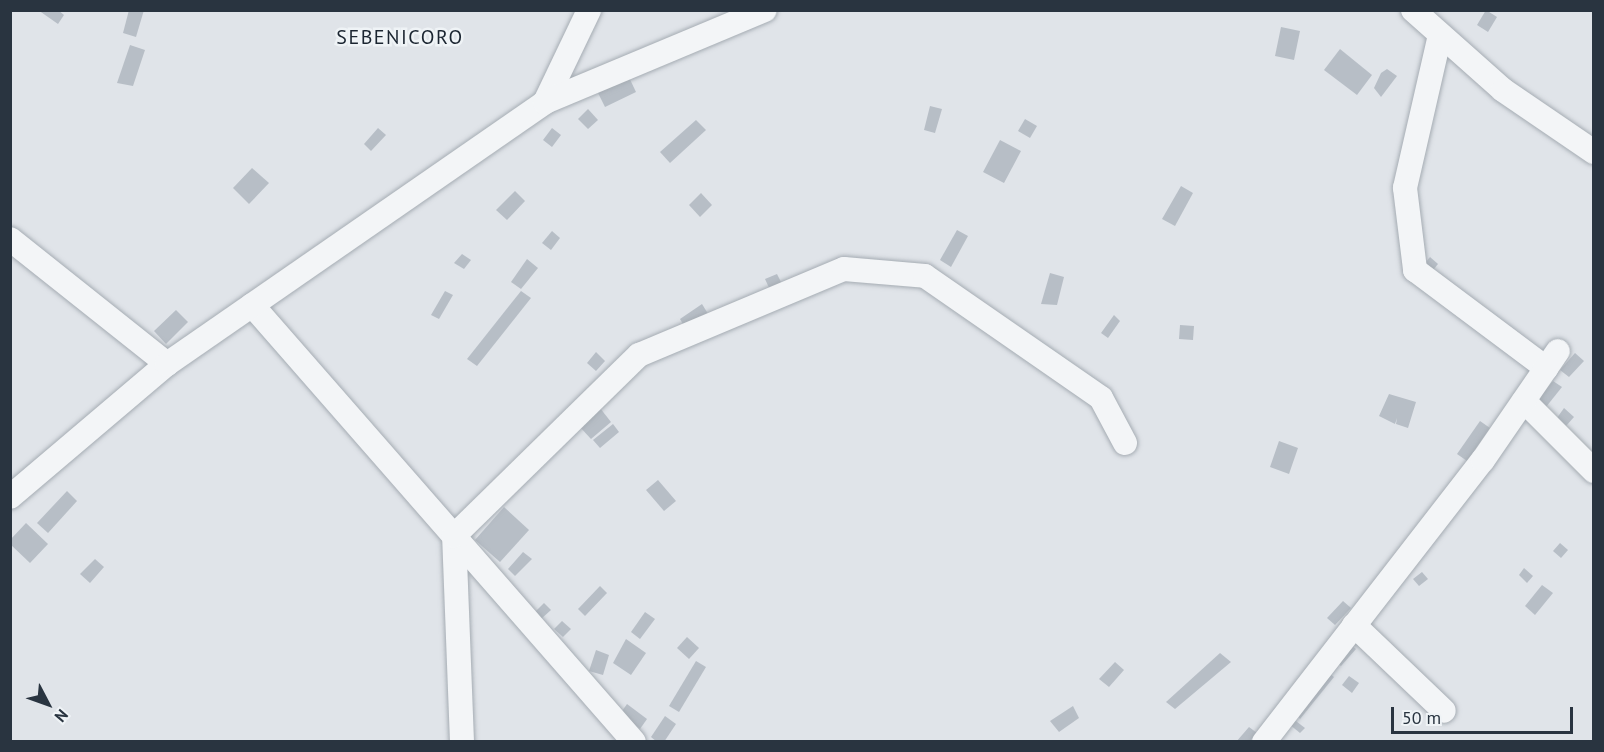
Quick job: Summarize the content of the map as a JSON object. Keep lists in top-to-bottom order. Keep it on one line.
{"districts":["SEBENICORO"],"scale_bar":"50 m","north":"bottom right"}
